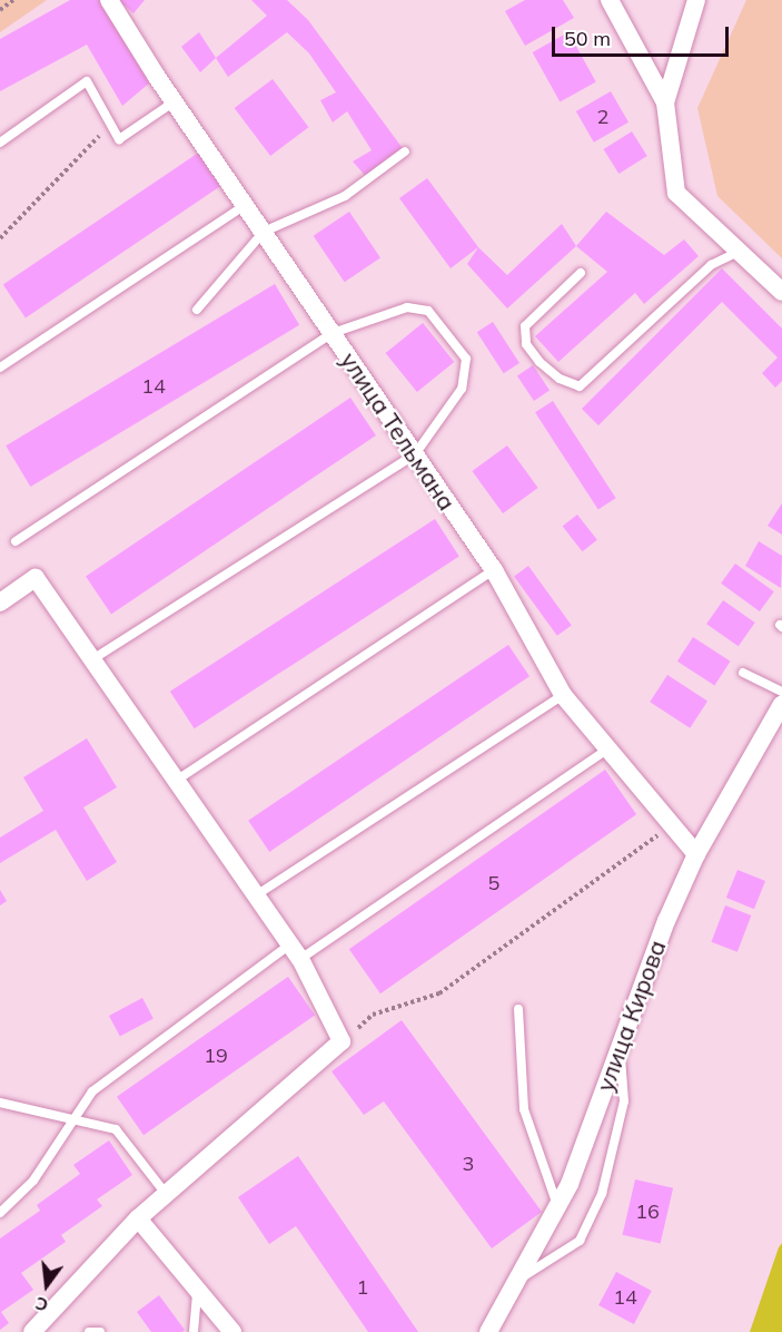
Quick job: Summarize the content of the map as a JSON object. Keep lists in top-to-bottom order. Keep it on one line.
{"streets":{"street":["улица Тельмана","улица Кирова"]},"crossings":[["улица Тельмана","улица Кирова"]],"house_numbers":["2","14","5","19","3","16","1","14"],"scale_bar":"50 m","north":"bottom"}
